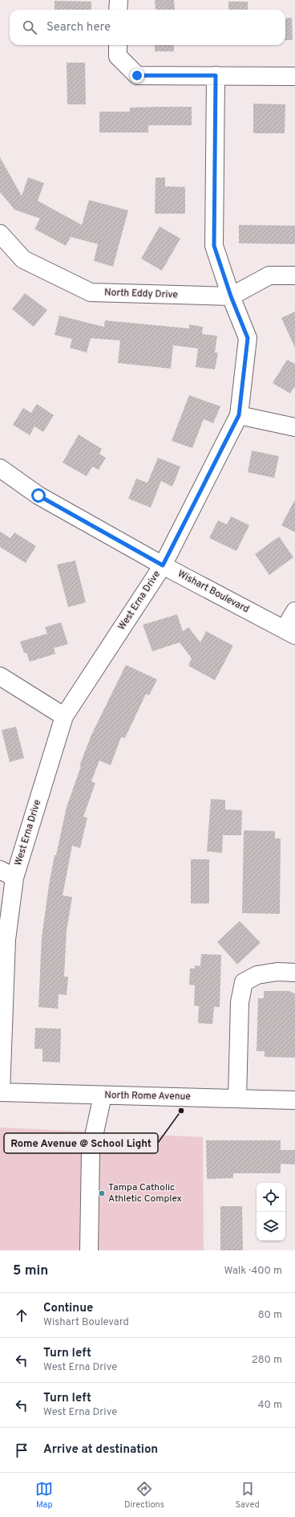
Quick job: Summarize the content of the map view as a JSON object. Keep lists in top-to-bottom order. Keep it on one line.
{"streets":{"street":["North Eddy Drive","Wishart Boulevard","West Erna Drive","North Rome Avenue"]},"crossings":[["North Eddy Drive","West Erna Drive"],["Wishart Boulevard","West Erna Drive"],["West Erna Drive","North Rome Avenue"]],"places":["Rome Avenue @ School Light","Tampa Catholic Athletic Complex"],"page":{"search":"Search here","heading":["5 min","Walk · 400 m"],"list":[["Continue","Wishart Boulevard","80 m"],["Turn left","West Erna Drive","280 m"],["Turn left","West Erna Drive","40 m"],"Arrive at destination"],"nav":["Map","Directions","Saved"]}}
